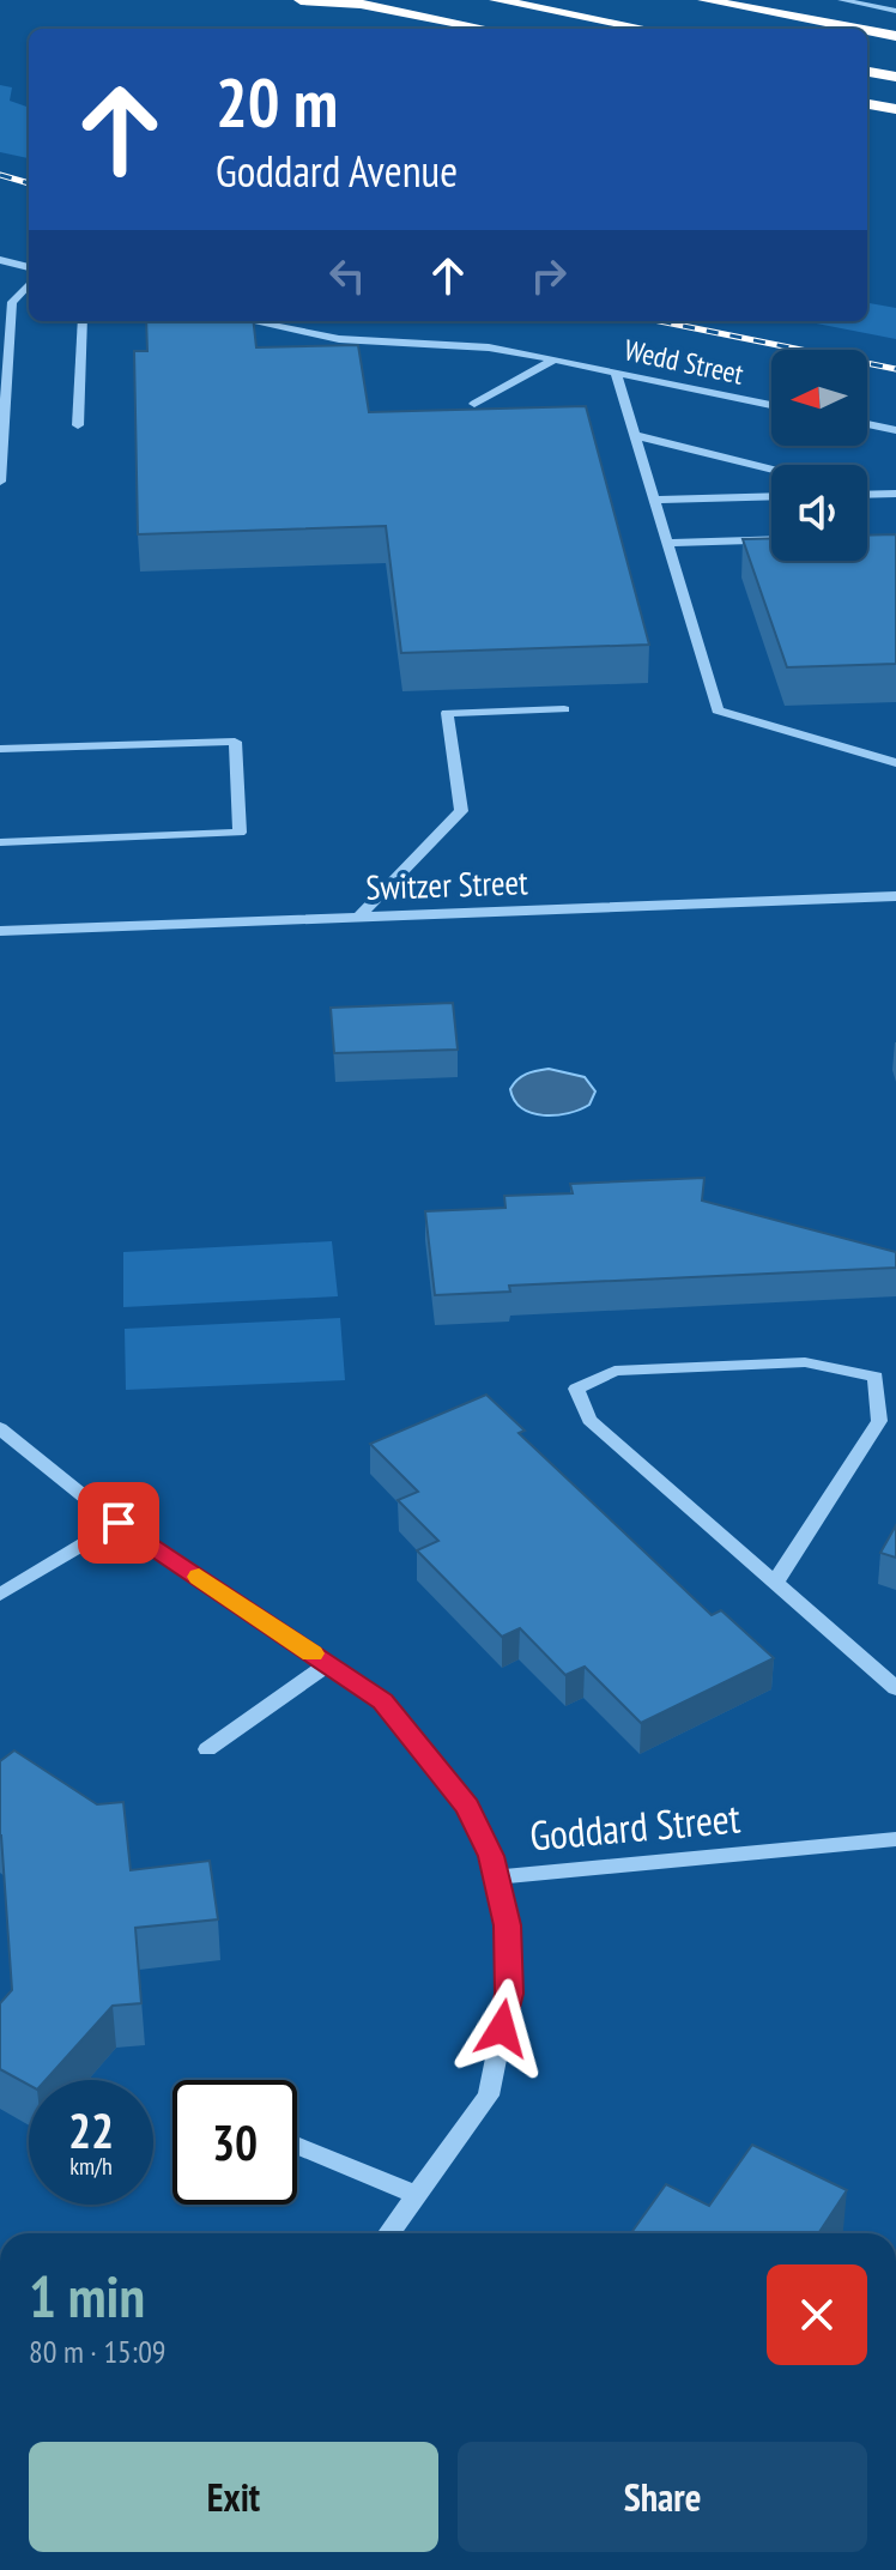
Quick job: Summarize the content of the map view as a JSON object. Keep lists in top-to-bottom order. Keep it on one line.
{"streets":{"street":["Wedd Street","Switzer Street","Goddard Street"]},"north":"left","page":{"turn":["20 m","Goddard Avenue"],"speed":"22 km/h","limit":"30","heading":["1 min","80 m · 15:09"],"buttons":["Exit","Share"]}}
